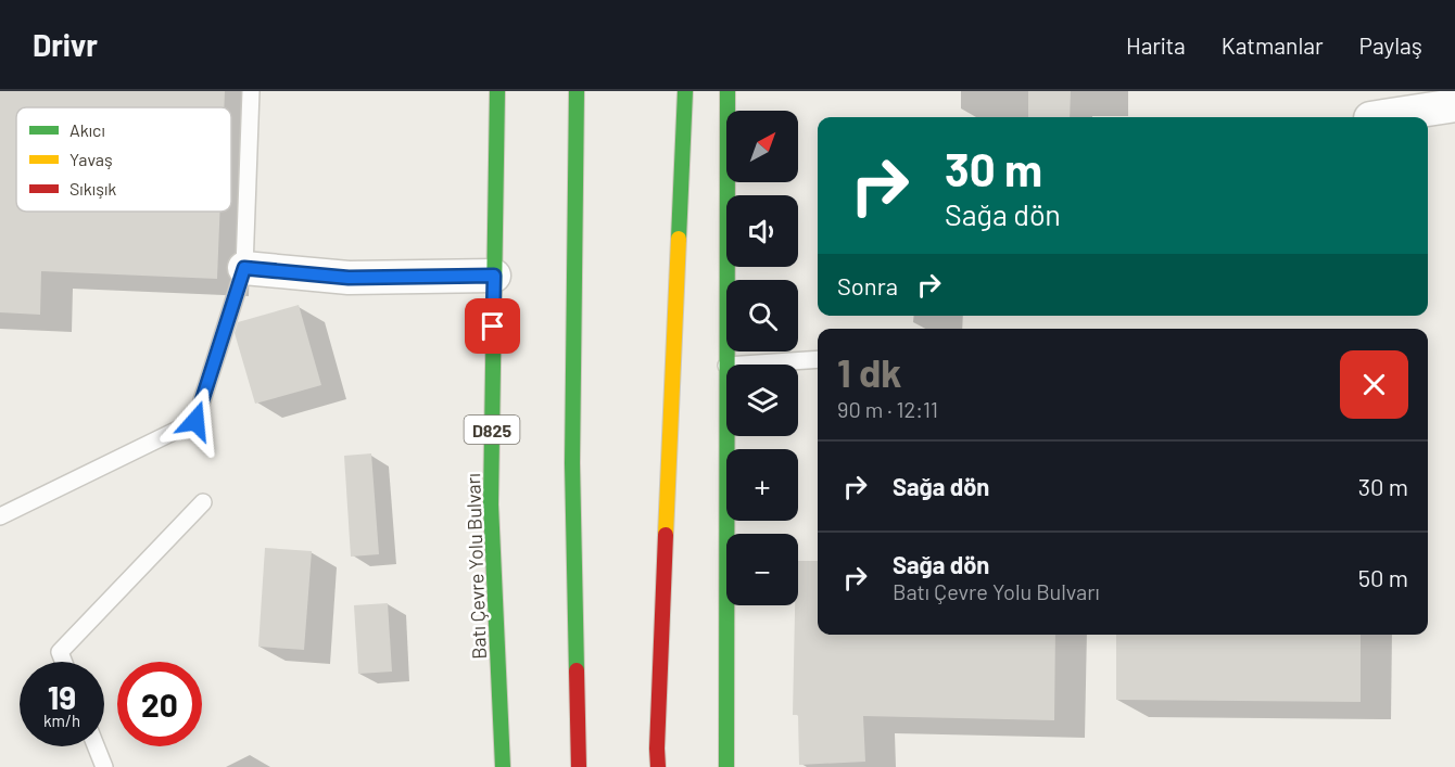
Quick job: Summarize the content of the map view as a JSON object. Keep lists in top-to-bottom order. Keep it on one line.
{"streets":{"main road":["D825","Batı Çevre Yolu Bulvarı"]},"legend":["Akıcı","Yavaş","Sıkışık"],"north":"top right","page":{"header":"Drivr","nav":["Harita","Katmanlar","Paylaş"],"map_buttons":["+","−"],"turn":["30 m","Sağa dön"],"then":"Sonra","heading":["1 dk","90 m · 12:11"],"list":[{"name":"Sağa dön","value":"30 m"},{"name":"Sağa dön","note":"Batı Çevre Yolu Bulvarı","value":"50 m"}],"speed":"19 km/h","limit":"20"}}
